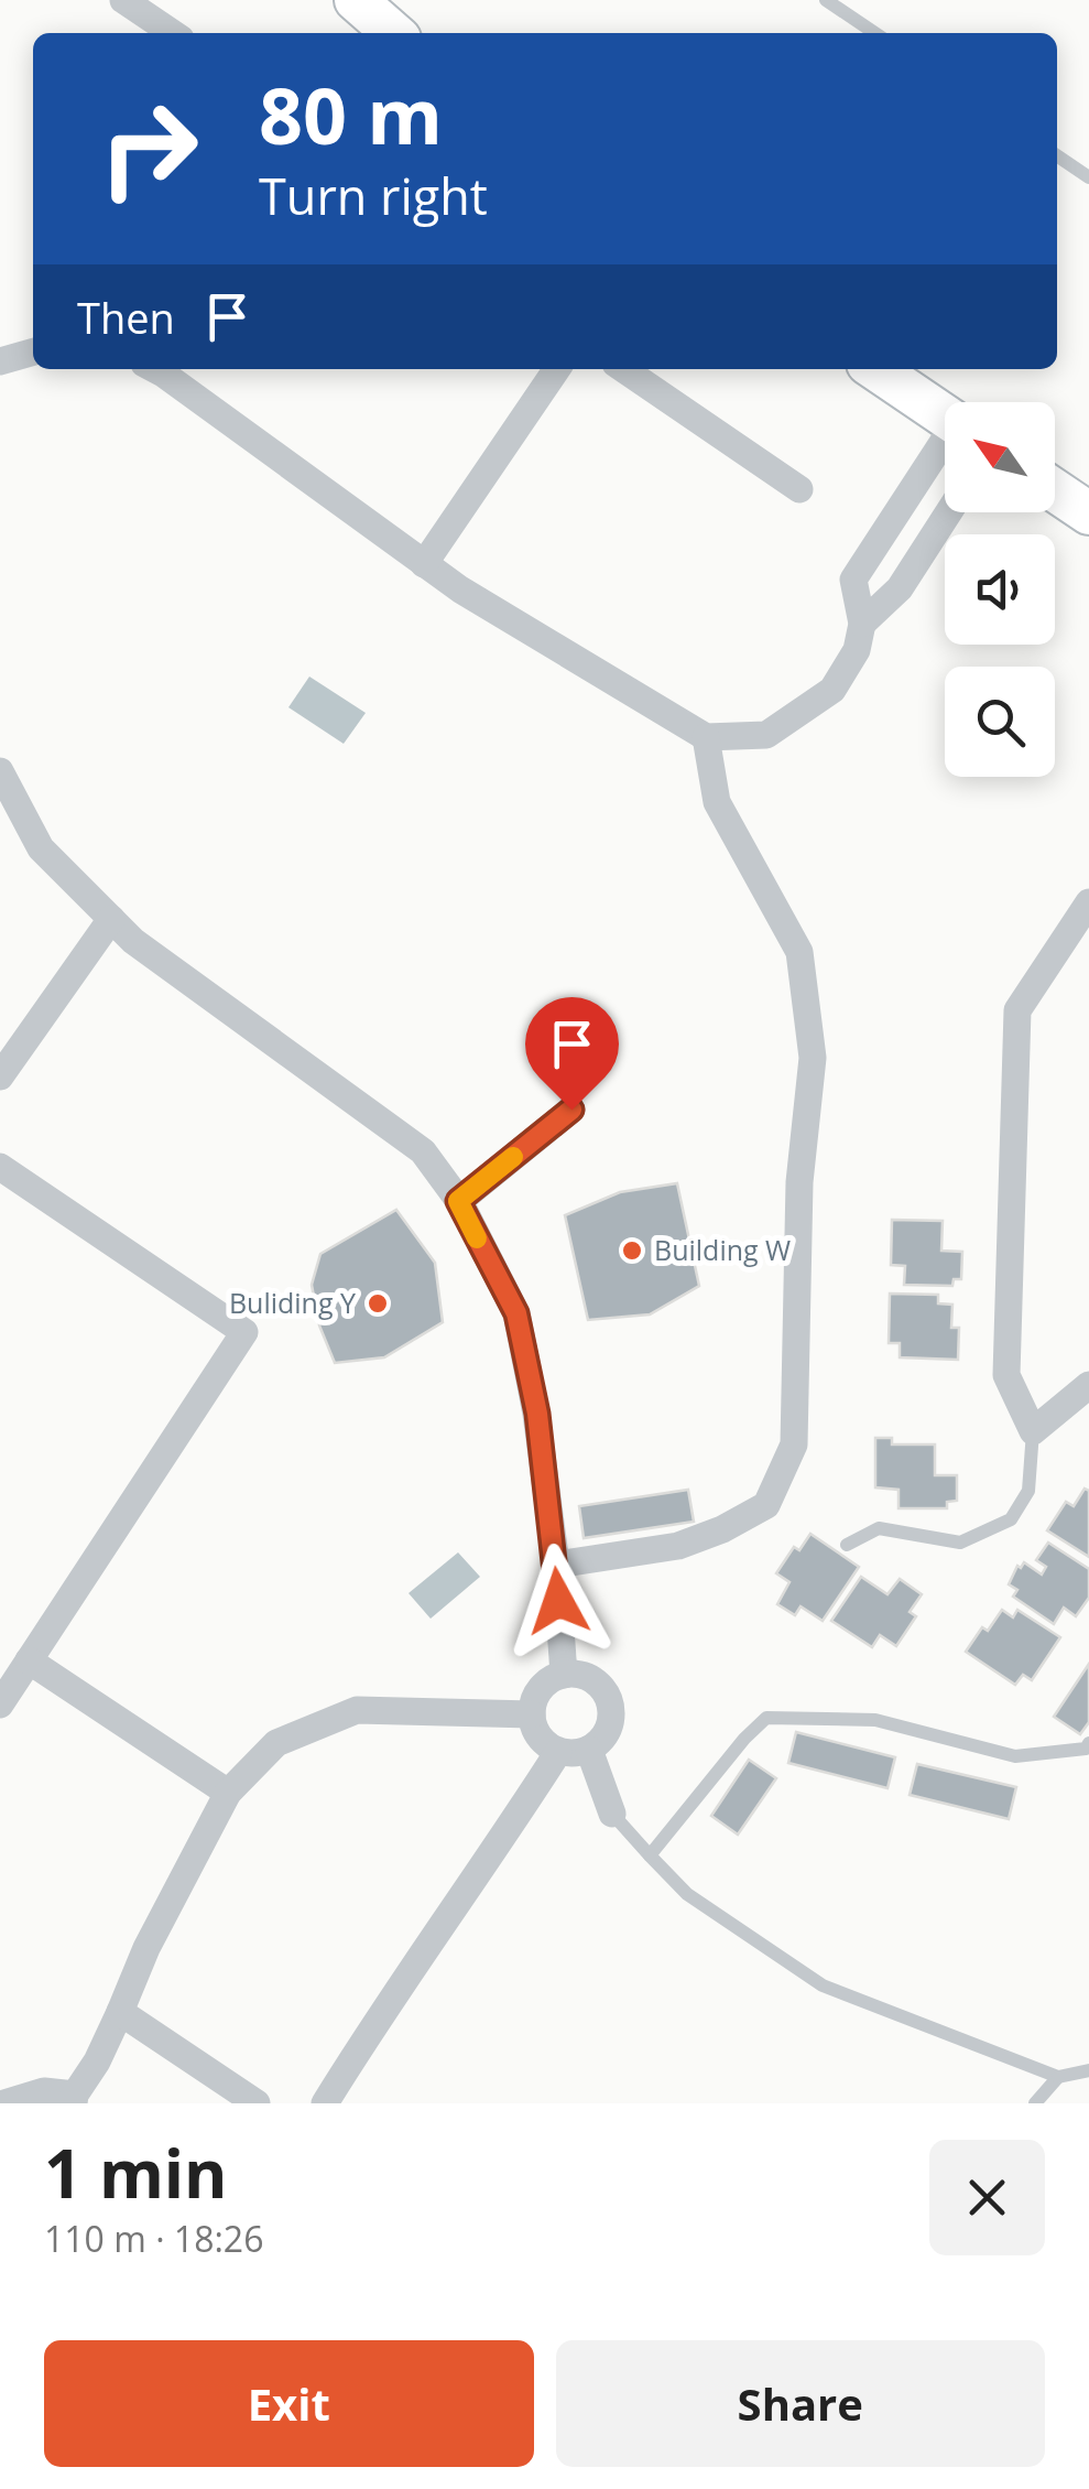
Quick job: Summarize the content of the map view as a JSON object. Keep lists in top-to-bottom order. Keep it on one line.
{"places":["Building W","Buliding Y"],"north":"top left","page":{"turn":["80 m","Turn right"],"then":"Then","heading":["1 min","110 m · 18:26"],"buttons":["Exit","Share"]}}
